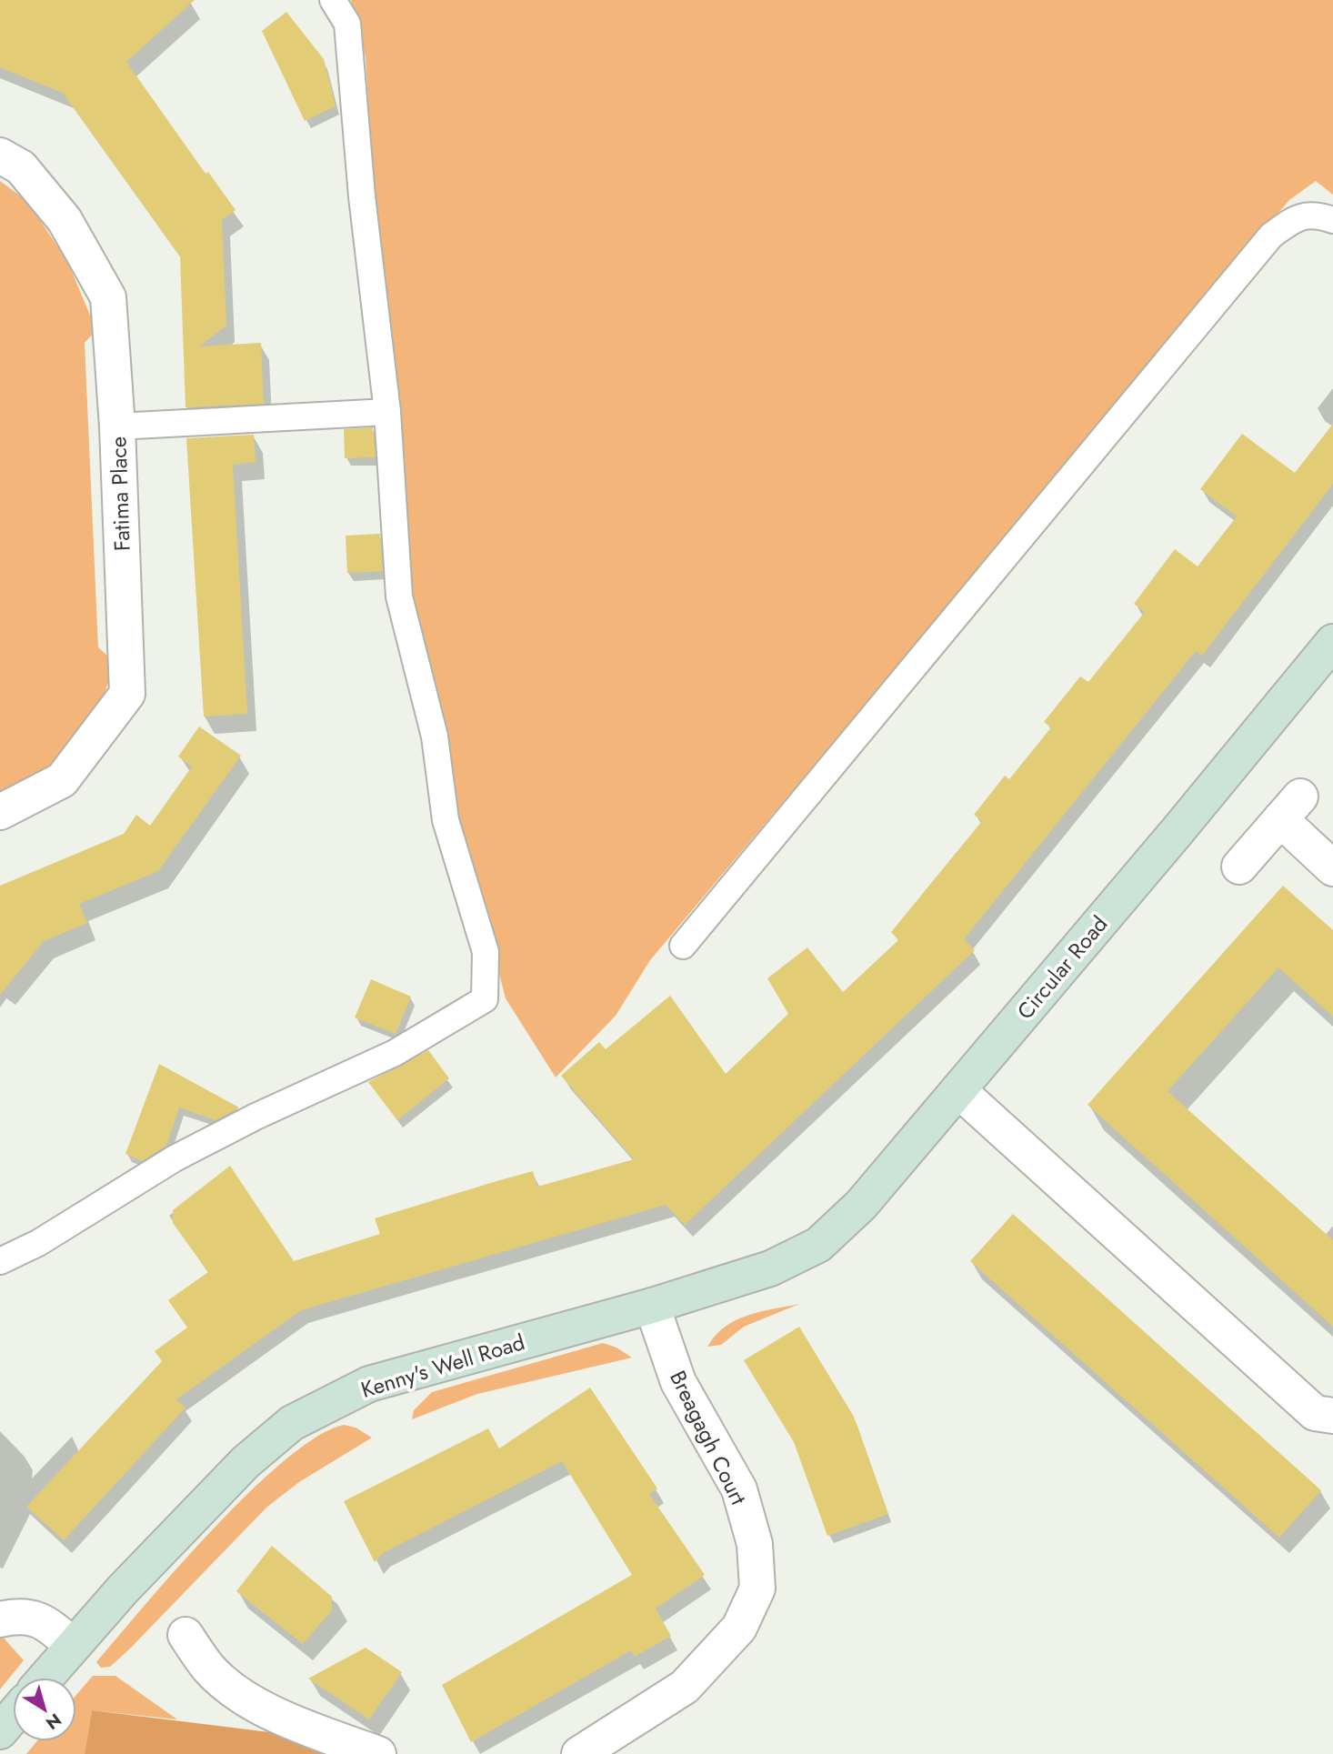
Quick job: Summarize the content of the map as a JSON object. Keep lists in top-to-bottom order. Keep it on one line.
{"streets":{"main road":["Circular Road","Kenny's Well Road"],"street":["Fatima Place","Breagagh Court"]},"crossings":[["Circular Road","Kenny's Well Road"],["Kenny's Well Road","Breagagh Court"]],"north":"bottom right"}
